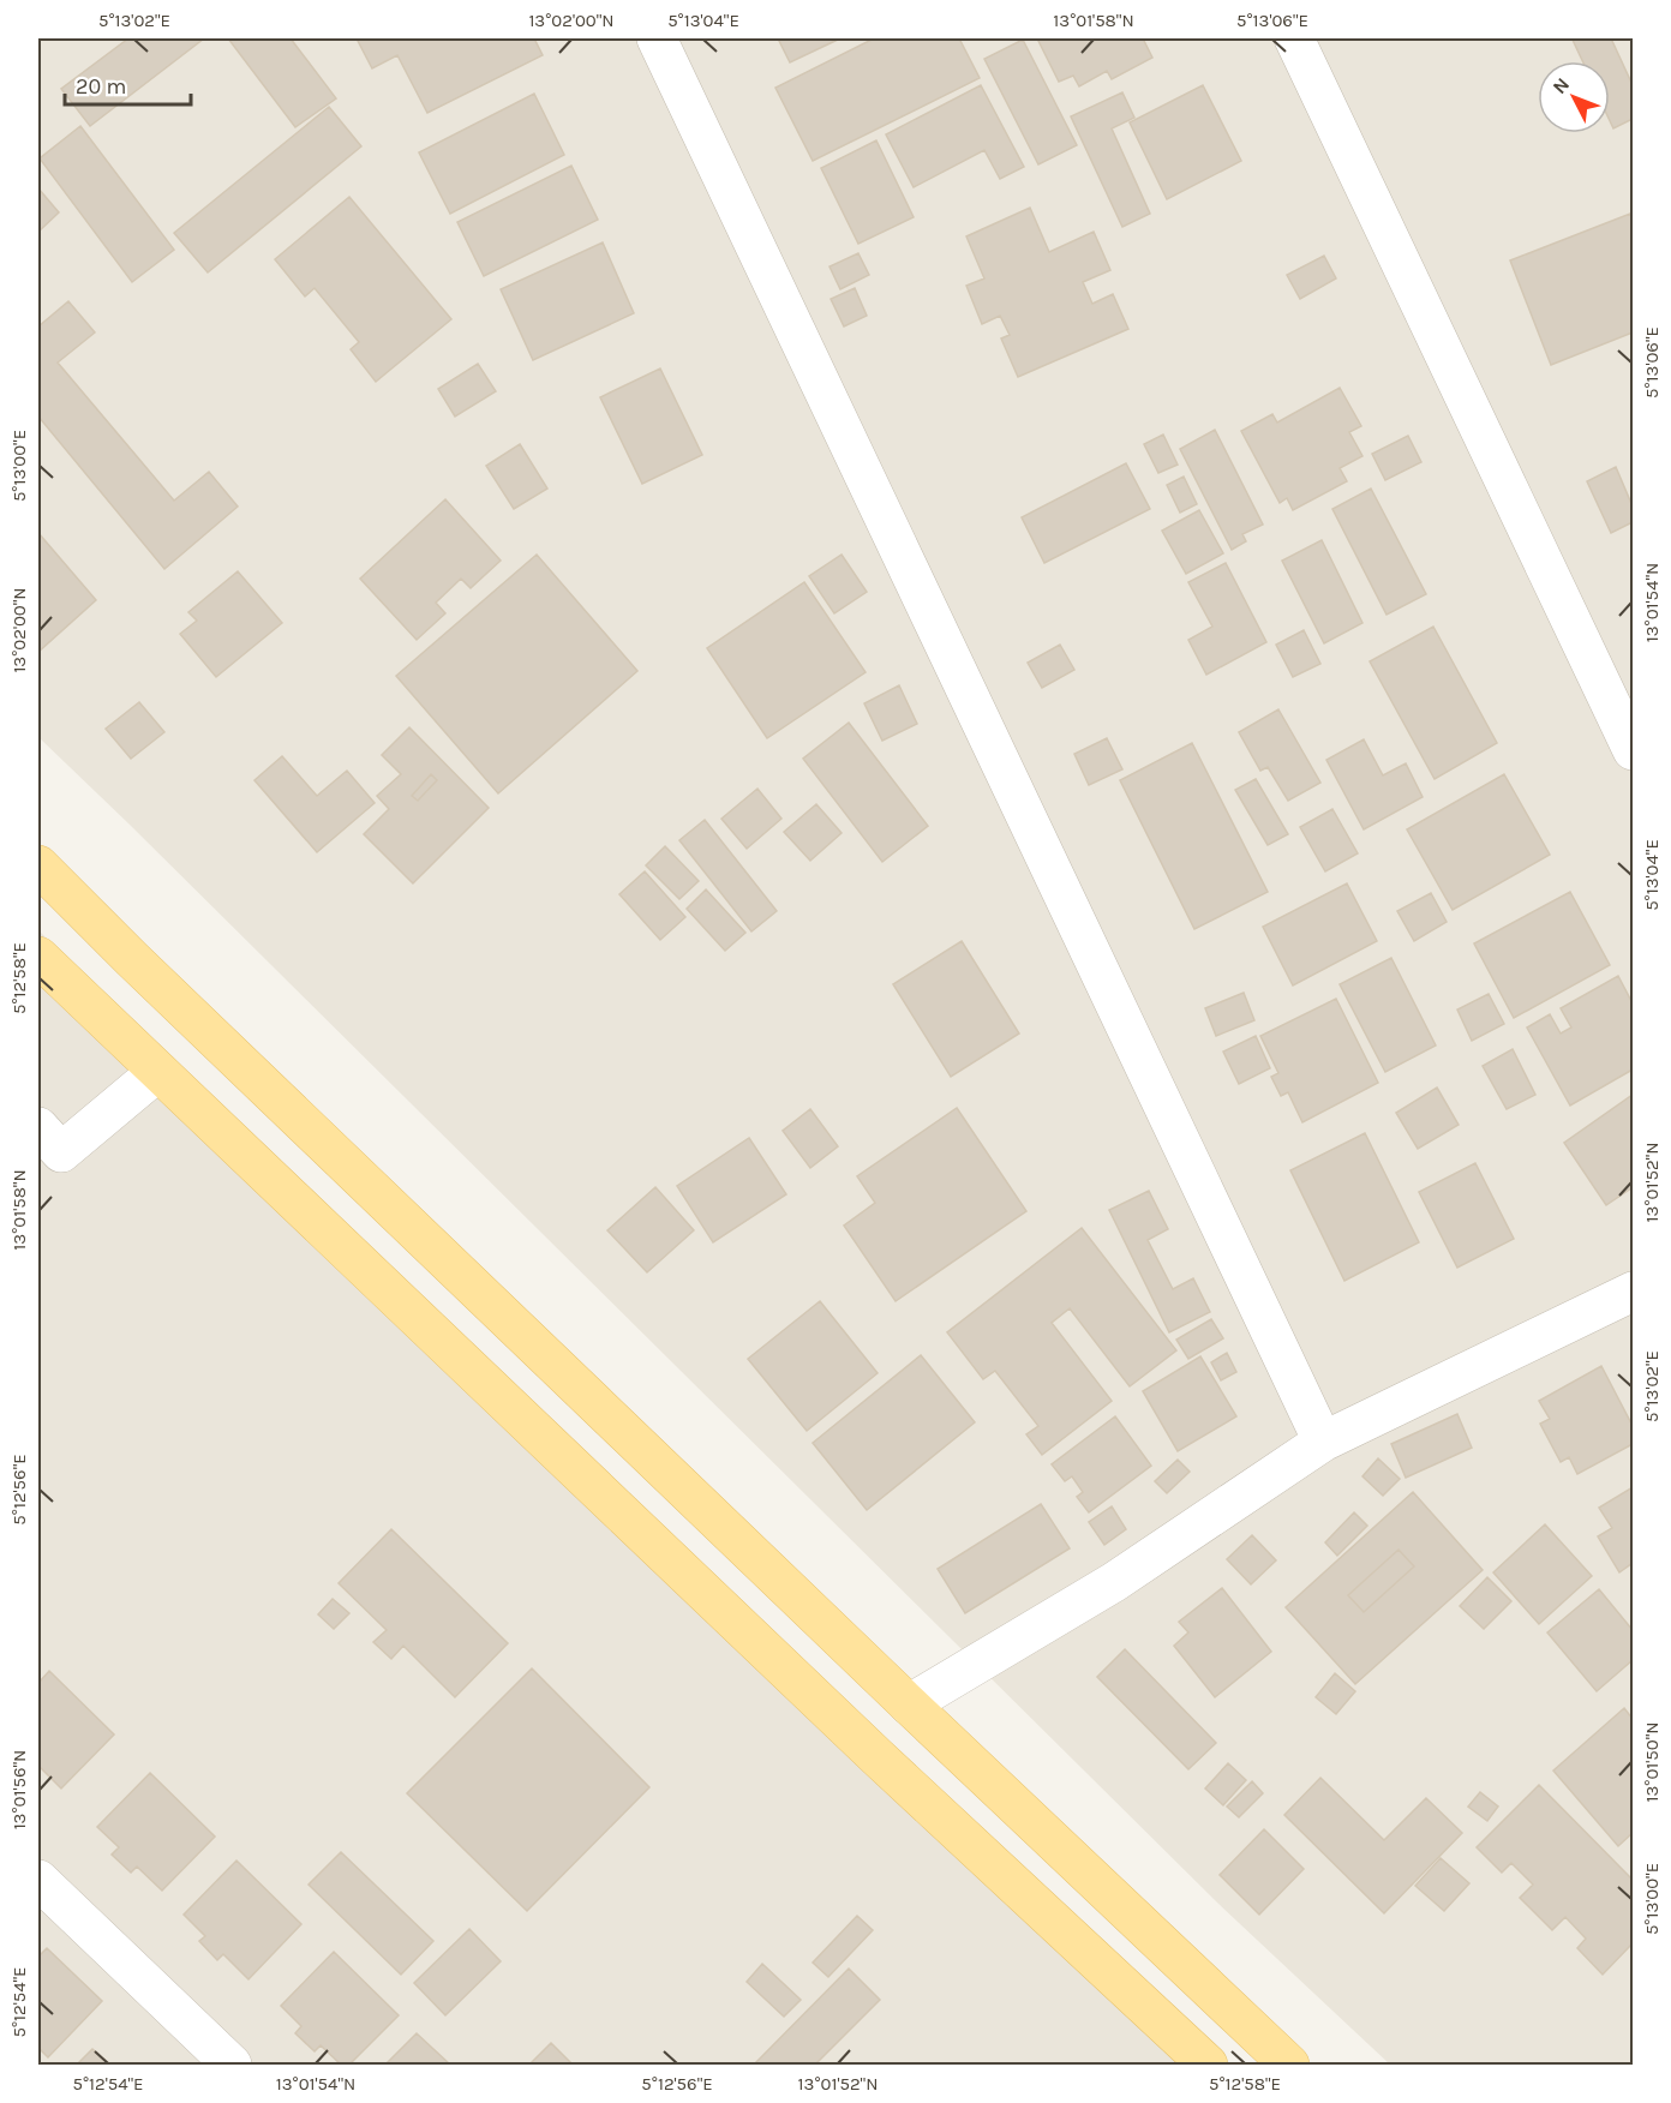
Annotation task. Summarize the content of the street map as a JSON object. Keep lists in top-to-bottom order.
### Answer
{
  "scale_bar": "20 m",
  "north": "top left",
  "coordinates": [
    "5°13'02\"E",
    "13°02'00\"N",
    "5°13'04\"E",
    "13°01'58\"N",
    "5°13'06\"E",
    "5°13'00\"E",
    "13°01'54\"N",
    "5°12'58\"E",
    "13°01'52\"N",
    "5°12'56\"E",
    "13°01'50\"N",
    "13°01'56\"N",
    "5°12'54\"E"
  ]
}
